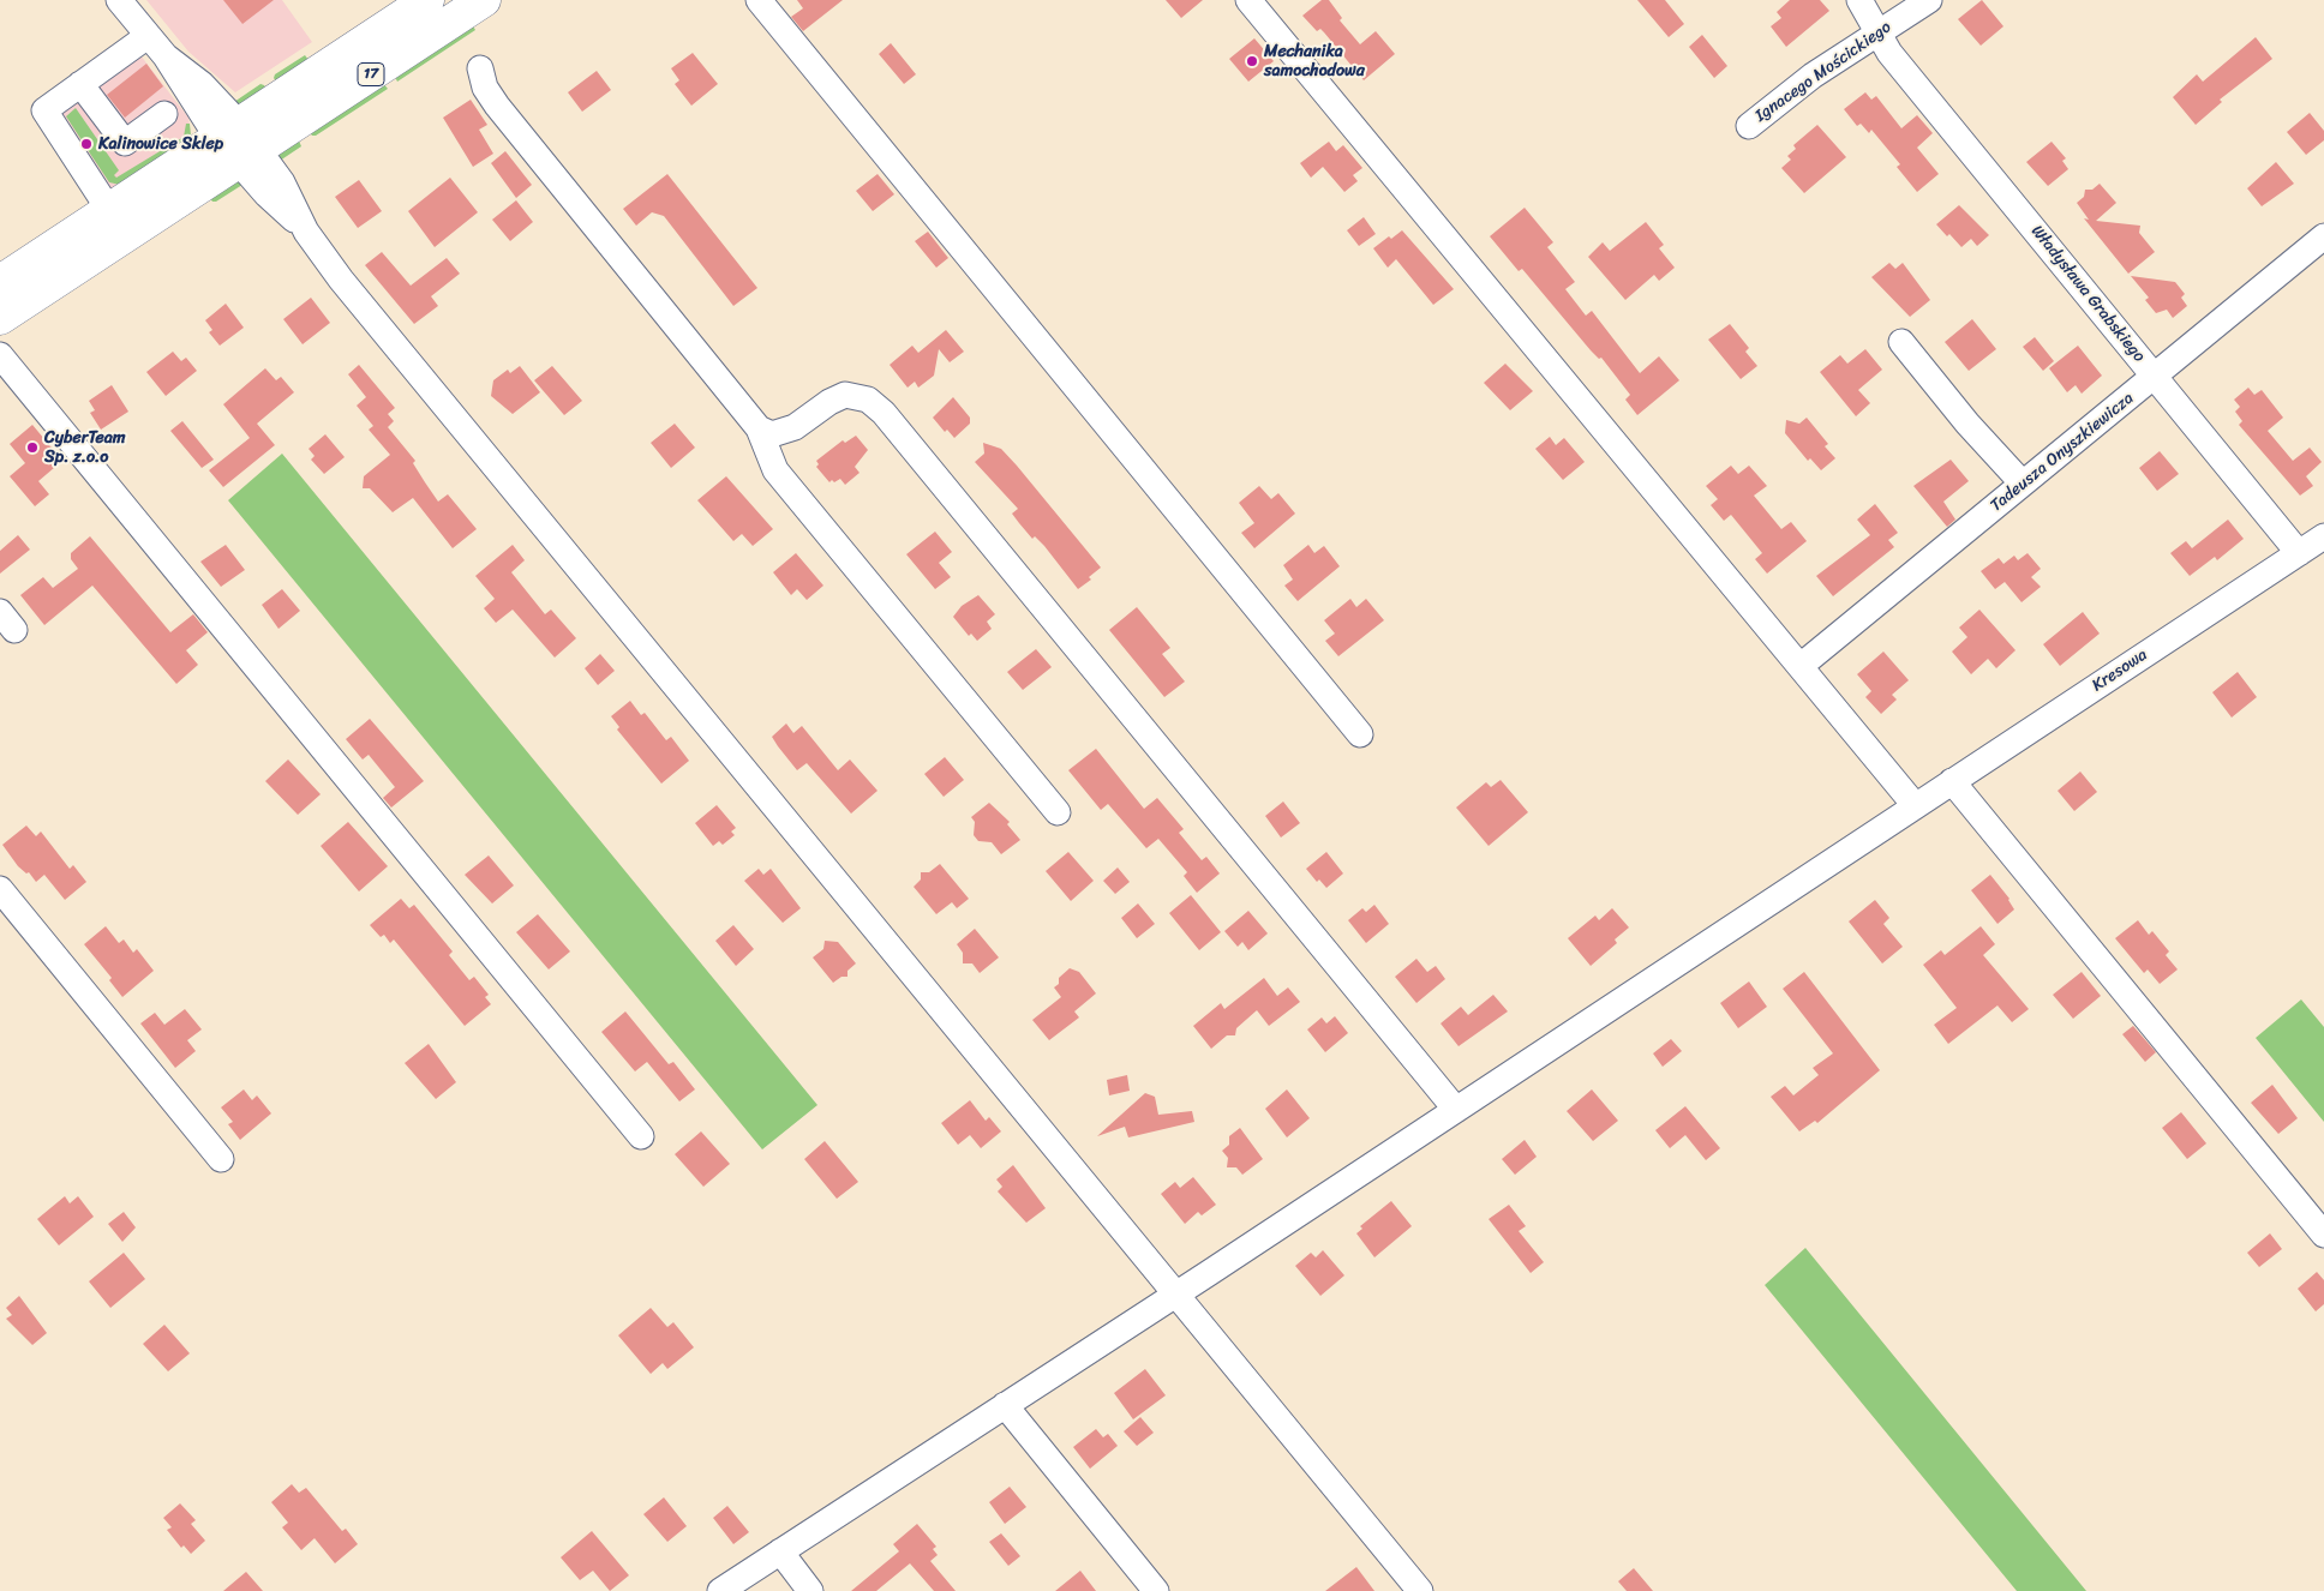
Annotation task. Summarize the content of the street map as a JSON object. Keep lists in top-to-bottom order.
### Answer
{
  "streets": {
    "highway": ["17"],
    "street": [
      "Ignacego Mościckiego",
      "Władysława Grabskiego",
      "Tadeusza Onyszkiewicza",
      "Kresowa"
    ]
  },
  "crossings": [
    ["Ignacego Mościckiego", "Władysława Grabskiego"],
    ["Władysława Grabskiego", "Tadeusza Onyszkiewicza"],
    ["Władysława Grabskiego", "Kresowa"]
  ],
  "places": ["Mechanika samochodowa", "Kalinowice Sklep", "CyberTeam Sp. z.o.o"]
}
